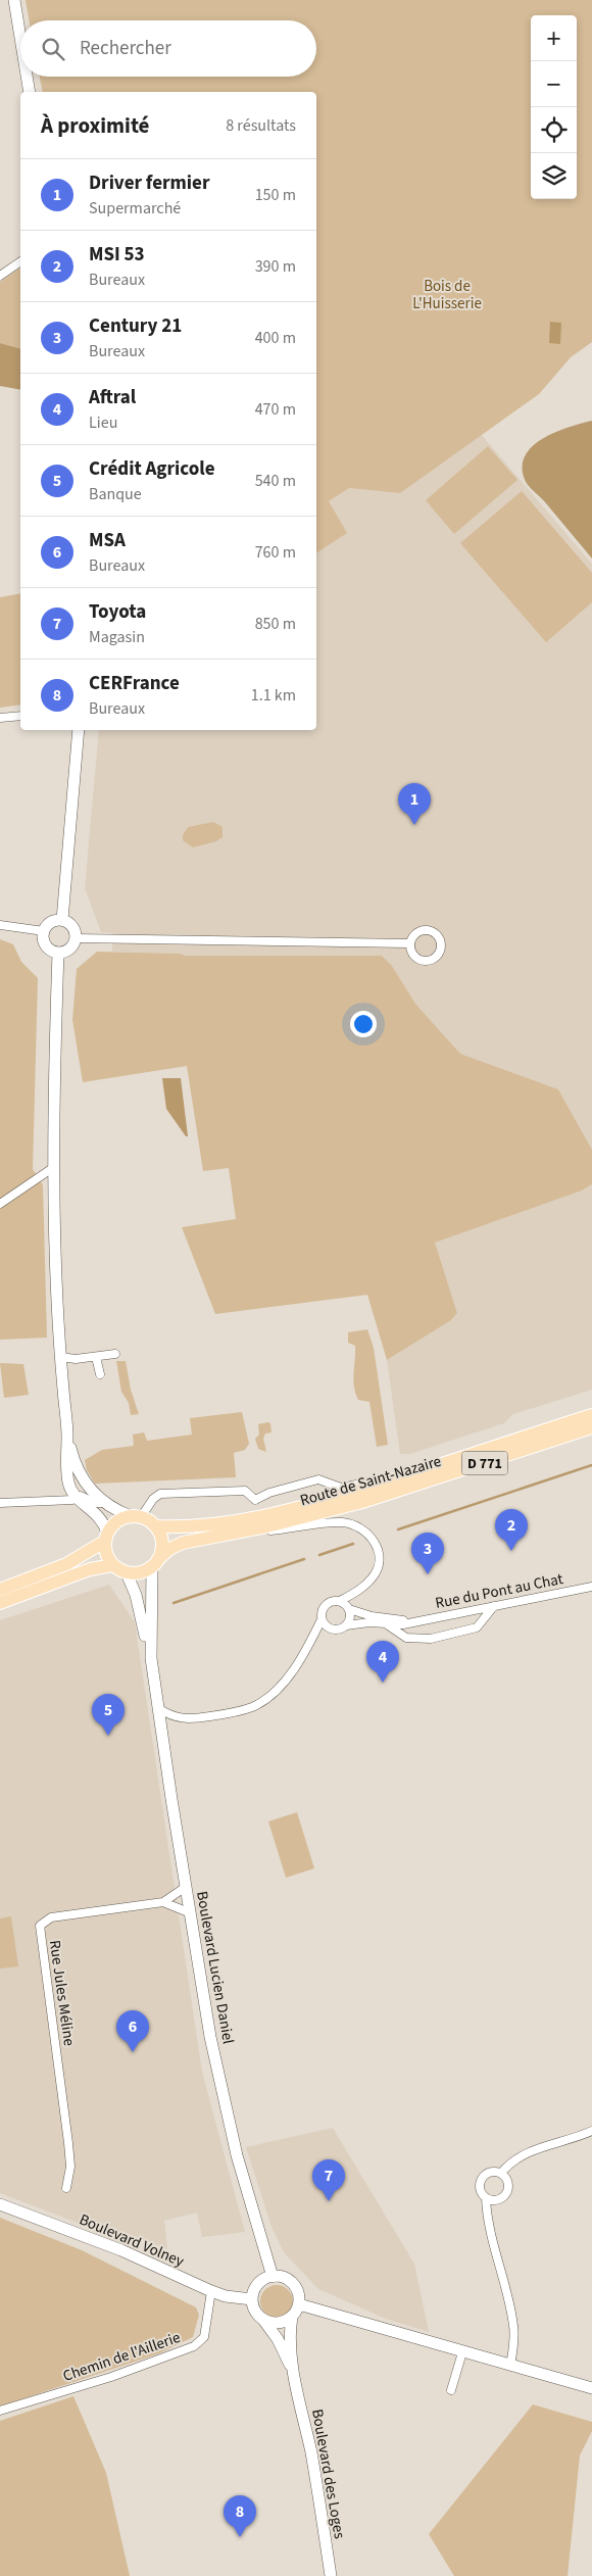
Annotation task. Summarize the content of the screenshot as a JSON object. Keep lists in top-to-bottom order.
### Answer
{
  "streets": {
    "main road": [
      "D 771",
      "Route de Saint-Nazaire",
      "Boulevard Lucien Daniel",
      "Boulevard Volney",
      "Boulevard des Loges"
    ],
    "street": ["Rue du Pont au Chat", "Rue Jules Méline", "Chemin de l'Aillerie"]
  },
  "crossings": [
    ["Route de Saint-Nazaire", "Boulevard Lucien Daniel"],
    ["Boulevard Lucien Daniel", "Rue Jules Méline"],
    ["Boulevard Lucien Daniel", "Boulevard Volney"],
    ["Boulevard Lucien Daniel", "Boulevard des Loges"],
    ["Boulevard Volney", "Chemin de l'Aillerie"],
    ["Boulevard Volney", "Boulevard des Loges"]
  ],
  "parks": ["Bois de L'Huisserie"],
  "page": {
    "map_buttons": ["+", "−"],
    "search": "Rechercher",
    "heading": ["À proximité", "8 résultats"],
    "list": [
      {
        "mark": "1",
        "name": "Driver fermier",
        "note": "Supermarché",
        "value": "150 m"
      },
      {
        "mark": "2",
        "name": "MSI 53",
        "note": "Bureaux",
        "value": "390 m"
      },
      {
        "mark": "3",
        "name": "Century 21",
        "note": "Bureaux",
        "value": "400 m"
      },
      {
        "mark": "4",
        "name": "Aftral",
        "note": "Lieu",
        "value": "470 m"
      },
      {
        "mark": "5",
        "name": "Crédit Agricole",
        "note": "Banque",
        "value": "540 m"
      },
      {
        "mark": "6",
        "name": "MSA",
        "note": "Bureaux",
        "value": "760 m"
      },
      {
        "mark": "7",
        "name": "Toyota",
        "note": "Magasin",
        "value": "850 m"
      },
      {
        "mark": "8",
        "name": "CERFrance",
        "note": "Bureaux",
        "value": "1.1 km"
      }
    ],
    "pins": [
      "1",
      "2",
      "3",
      "4",
      "5",
      "6",
      "7",
      "8"
    ]
  }
}
